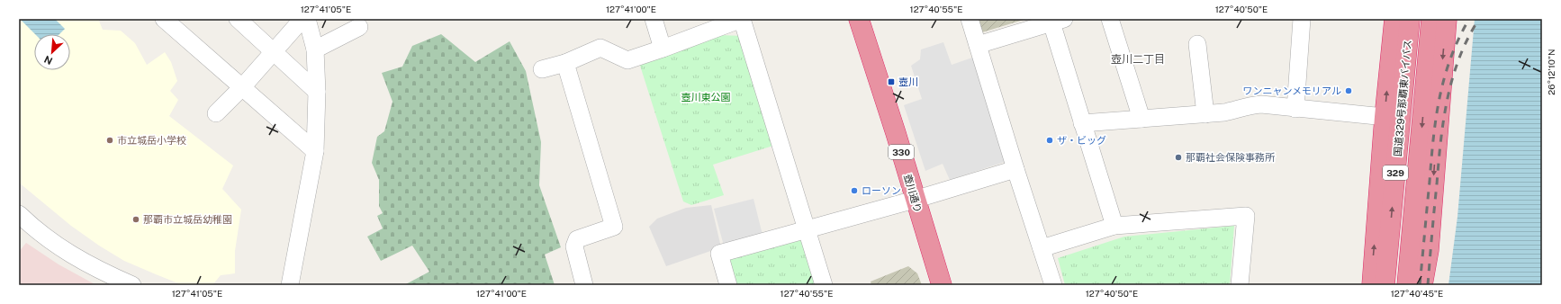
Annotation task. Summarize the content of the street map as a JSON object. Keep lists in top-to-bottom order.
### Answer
{
  "streets": {
    "highway": [
      "国道329号那覇東バイパス",
      "330",
      "329",
      "壺川通り"
    ]
  },
  "districts": ["壺川二丁目"],
  "parks": ["壺川東公園"],
  "places": {
    "transit": ["壺川"],
    "other": [
      "ワンニャンメモリアル",
      "市立城岳小学校",
      "ザ・ビッグ",
      "那覇社会保険事務所",
      "ローソン",
      "那覇市立城岳幼稚園"
    ]
  },
  "north": "bottom left",
  "coordinates": [
    "127°41'05\"E",
    "127°41'00\"E",
    "127°40'55\"E",
    "127°40'50\"E",
    "26°12'10\"N",
    "127°40'45\"E"
  ]
}
